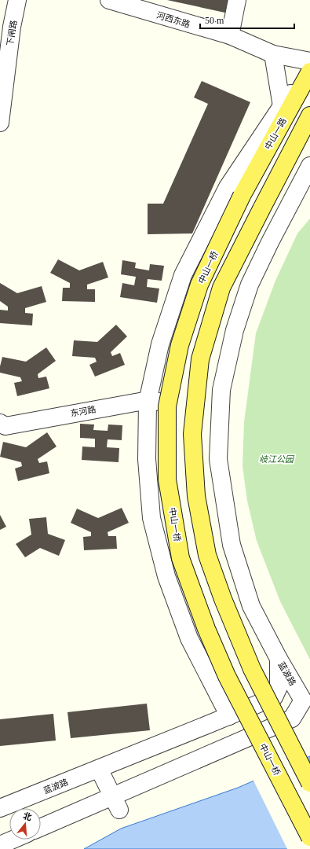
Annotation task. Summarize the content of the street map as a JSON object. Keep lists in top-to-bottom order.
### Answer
{
  "streets": {
    "main road": ["中山一路", "中山一桥"],
    "street": [
      "河西东路",
      "下闸路",
      "东河路",
      "蓝波路"
    ]
  },
  "crossings": [
    ["中山一路", "中山一桥"],
    ["中山一桥", "东河路"]
  ],
  "parks": ["岐江公园"],
  "scale_bar": "50 m",
  "north": "top"
}
